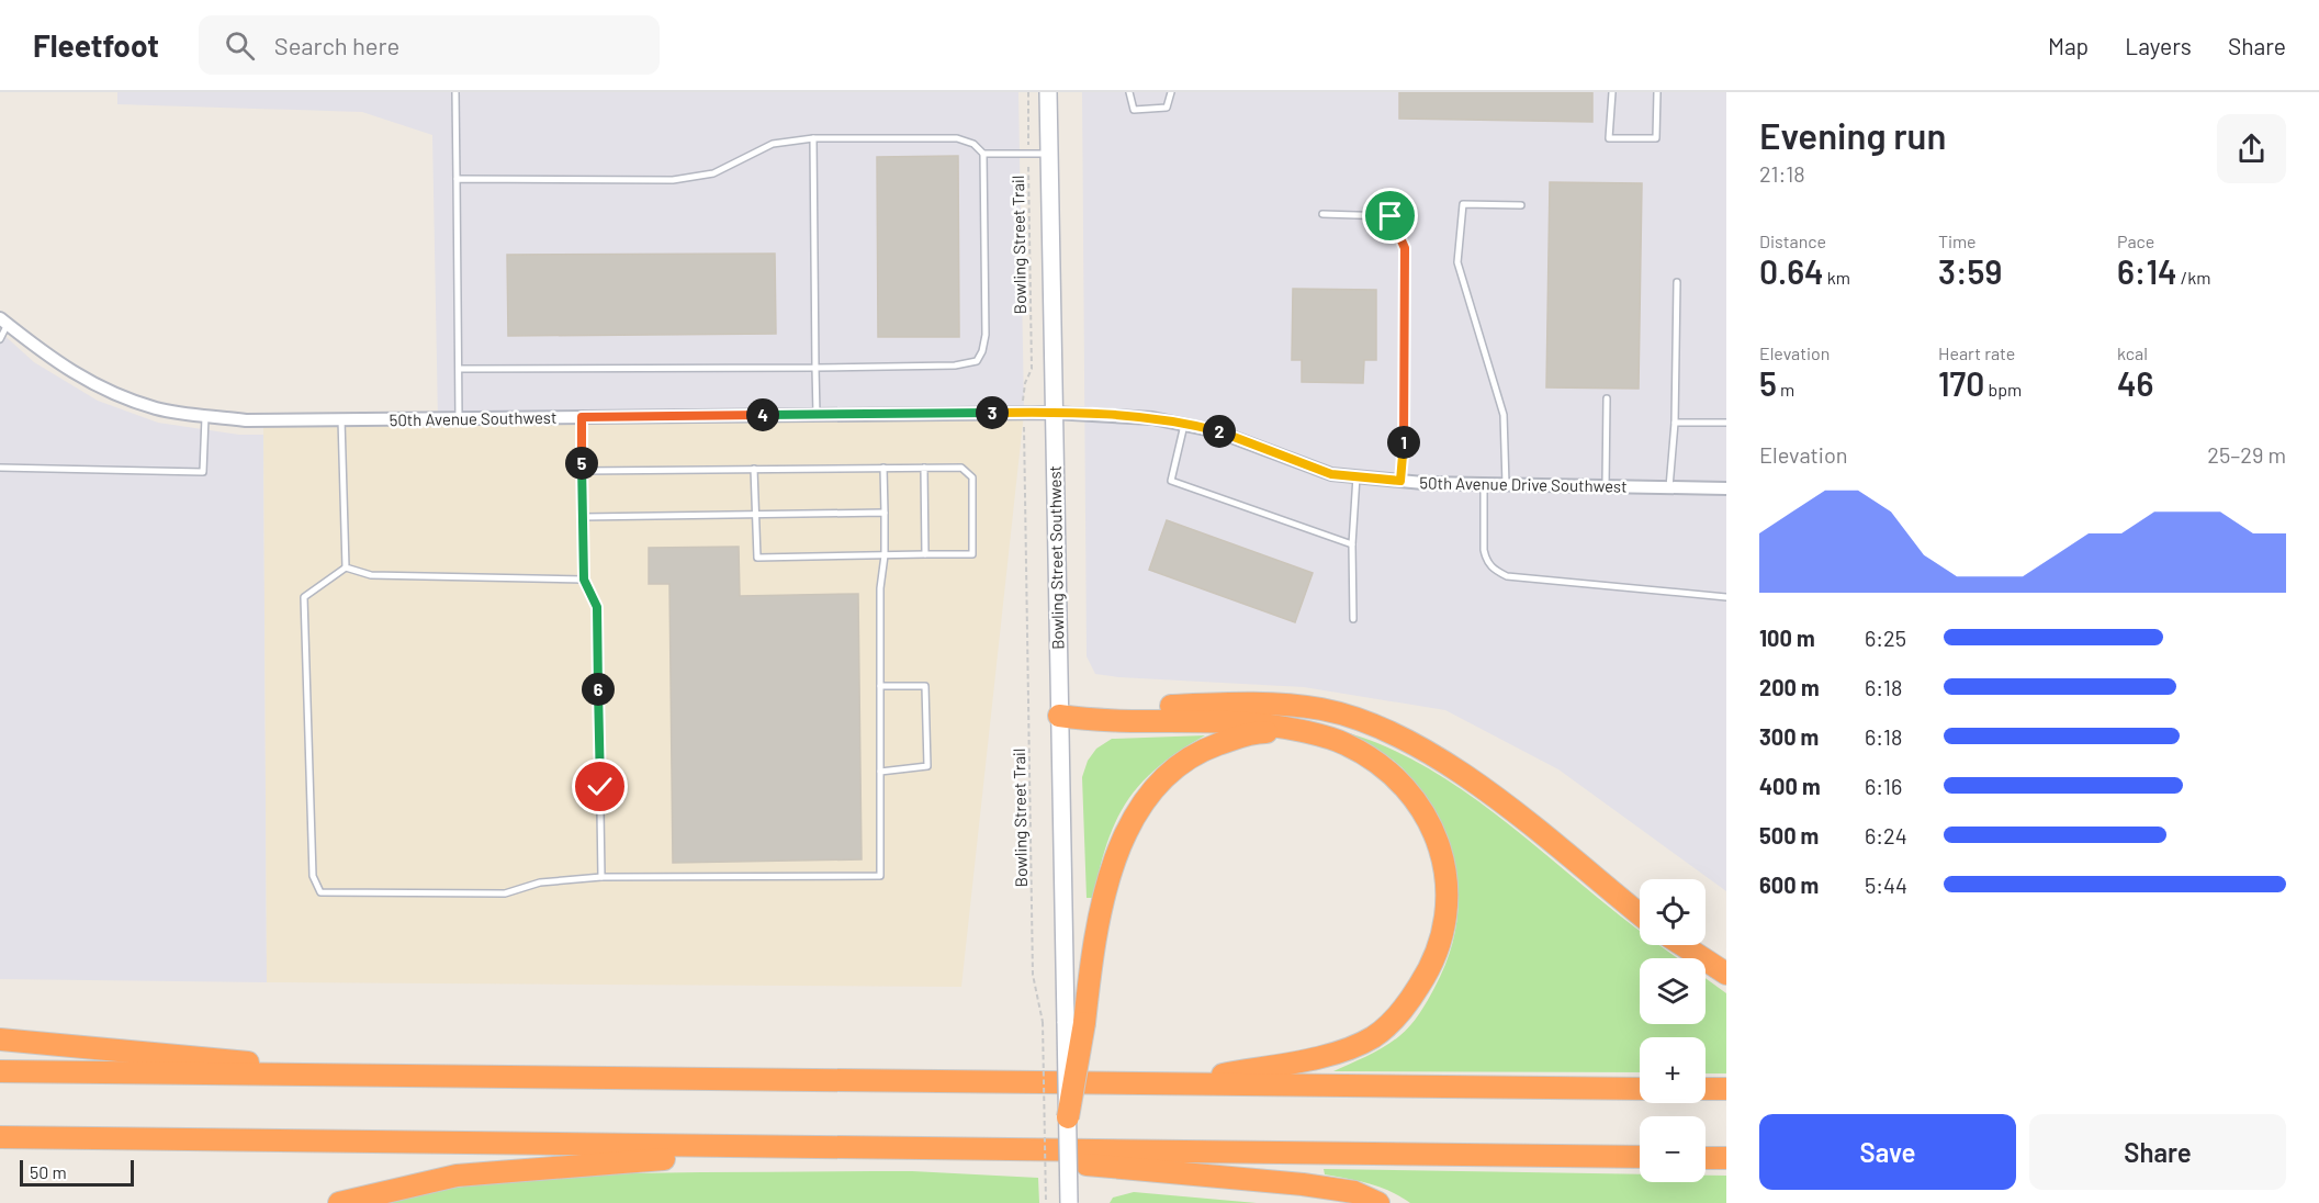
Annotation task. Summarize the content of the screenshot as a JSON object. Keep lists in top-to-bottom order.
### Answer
{
  "streets": {
    "main road": ["Bowling Street Southwest"],
    "street": ["50th Avenue Southwest", "50th Avenue Drive Southwest"],
    "path": ["Bowling Street Trail"]
  },
  "crossings": [
    ["50th Avenue Southwest", "50th Avenue Drive Southwest"],
    ["50th Avenue Southwest", "Bowling Street Southwest"],
    ["50th Avenue Drive Southwest", "Bowling Street Southwest"]
  ],
  "scale_bar": "50 m",
  "page": {
    "header": "Fleetfoot",
    "search": "Search here",
    "nav": ["Map", "Layers", "Share"],
    "heading": ["Evening run", "21:18"],
    "stats": [
      ["Distance", "0.64 km"],
      ["Time", "3:59"],
      ["Pace", "6:14 /km"],
      ["Elevation", "5 m"],
      ["Heart rate", "170 bpm"],
      ["kcal", "46"]
    ],
    "pins": [
      "3",
      "4",
      "2",
      "1",
      "5",
      "6"
    ],
    "chart": ["Elevation", "25–29 m"],
    "list": [
      {
        "name": "100 m",
        "note": "6:25"
      },
      {
        "name": "200 m",
        "note": "6:18"
      },
      {
        "name": "300 m",
        "note": "6:18"
      },
      {
        "name": "400 m",
        "note": "6:16"
      },
      {
        "name": "500 m",
        "note": "6:24"
      },
      {
        "name": "600 m",
        "note": "5:44"
      }
    ],
    "map_buttons": ["+", "−"],
    "buttons": ["Save", "Share"],
    "scale": "50 m"
  }
}
